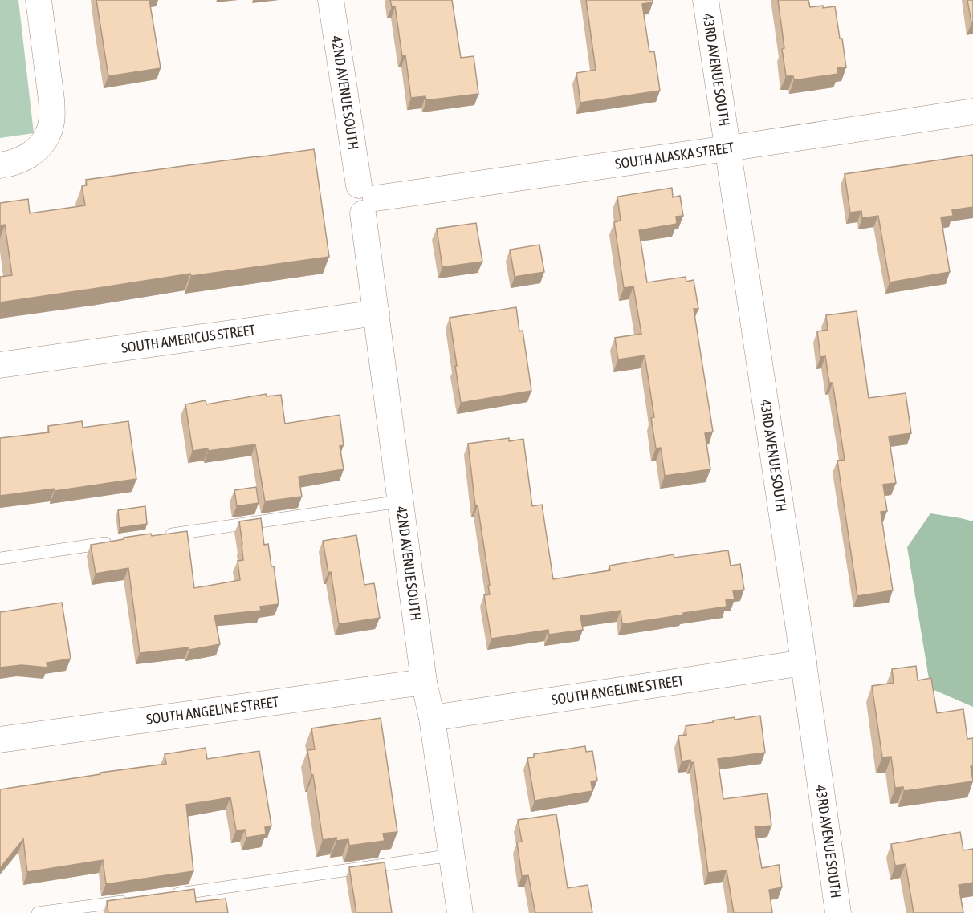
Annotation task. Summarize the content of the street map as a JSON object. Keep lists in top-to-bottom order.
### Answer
{
  "streets": {
    "street": [
      "43RD AVENUE SOUTH",
      "42ND AVENUE SOUTH",
      "SOUTH ALASKA STREET",
      "SOUTH AMERICUS STREET",
      "SOUTH ANGELINE STREET"
    ]
  },
  "crossings": [
    ["43RD AVENUE SOUTH", "SOUTH ALASKA STREET"],
    ["43RD AVENUE SOUTH", "SOUTH ANGELINE STREET"],
    ["42ND AVENUE SOUTH", "SOUTH ALASKA STREET"],
    ["42ND AVENUE SOUTH", "SOUTH AMERICUS STREET"],
    ["42ND AVENUE SOUTH", "SOUTH ANGELINE STREET"]
  ]
}
